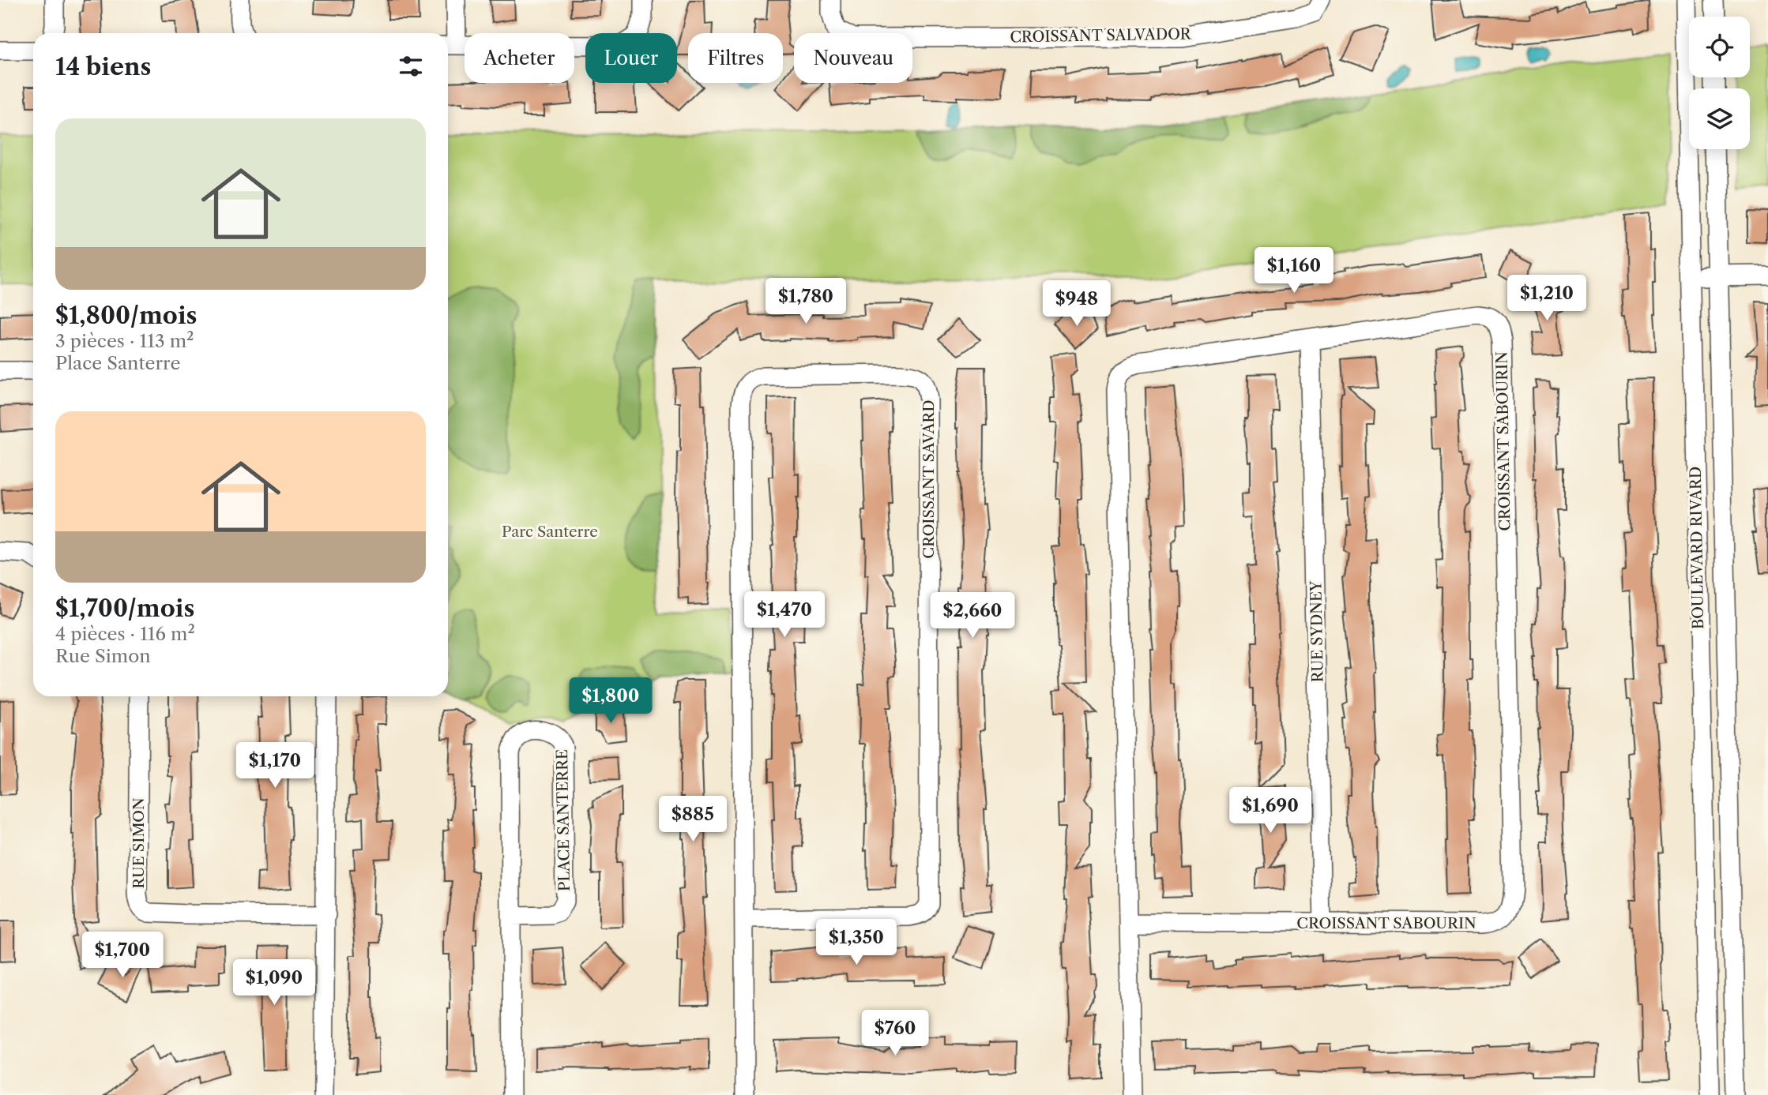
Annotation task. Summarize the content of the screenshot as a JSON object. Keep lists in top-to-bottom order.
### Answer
{
  "streets": {
    "street": [
      "CROISSANT SALVADOR",
      "CROISSANT SABOURIN",
      "CROISSANT SAVARD",
      "BOULEVARD RIVARD",
      "RUE SYDNEY",
      "PLACE SANTERRE",
      "RUE SIMON"
    ]
  },
  "crossings": [
    ["CROISSANT SABOURIN", "RUE SYDNEY"]
  ],
  "parks": ["Parc Santerre"],
  "page": {
    "chip": [
      "Acheter",
      "Louer",
      "Filtres",
      "Nouveau"
    ],
    "heading": "14 biens",
    "list": [
      {
        "name": "$1,800/mois",
        "note": "3 pièces · 113 m² · Place Santerre"
      },
      {
        "name": "$1,700/mois",
        "note": "4 pièces · 116 m² · Rue Simon"
      }
    ],
    "price": [
      "$1,160",
      "$1,210",
      "$1,780",
      "$948",
      "$1,470",
      "$2,660",
      "$1,800",
      "$1,170",
      "$1,690",
      "$885",
      "$1,350",
      "$1,700",
      "$1,090",
      "$760"
    ]
  }
}
